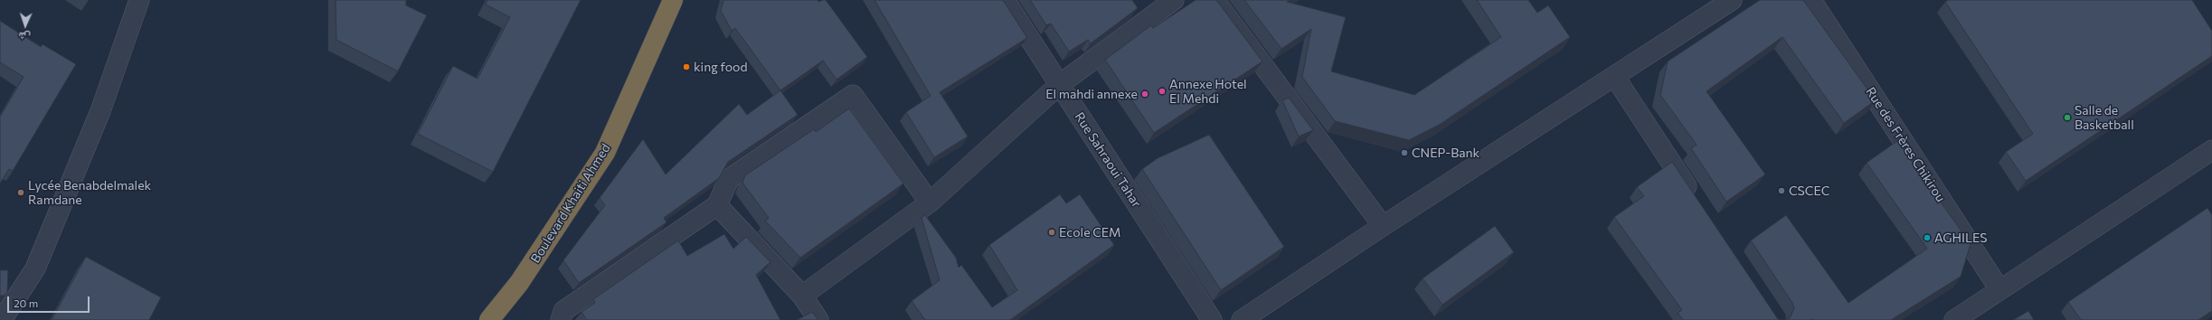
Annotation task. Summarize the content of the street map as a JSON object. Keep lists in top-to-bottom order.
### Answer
{
  "streets": {
    "highway": ["Boulevard Khaiti Ahmed"],
    "street": ["Rue des Frères Chikirou", "Rue Sahraoui Tahar"]
  },
  "places": [
    "king food",
    "Annexe Hotel El Mehdi",
    "El mahdi annexe",
    "Salle de Basketball",
    "CNEP-Bank",
    "CSCEC",
    "Lycée Benabdelmalek Ramdane",
    "Ecole CEM",
    "AGHILES"
  ],
  "scale_bar": "20 m",
  "north": "bottom"
}
